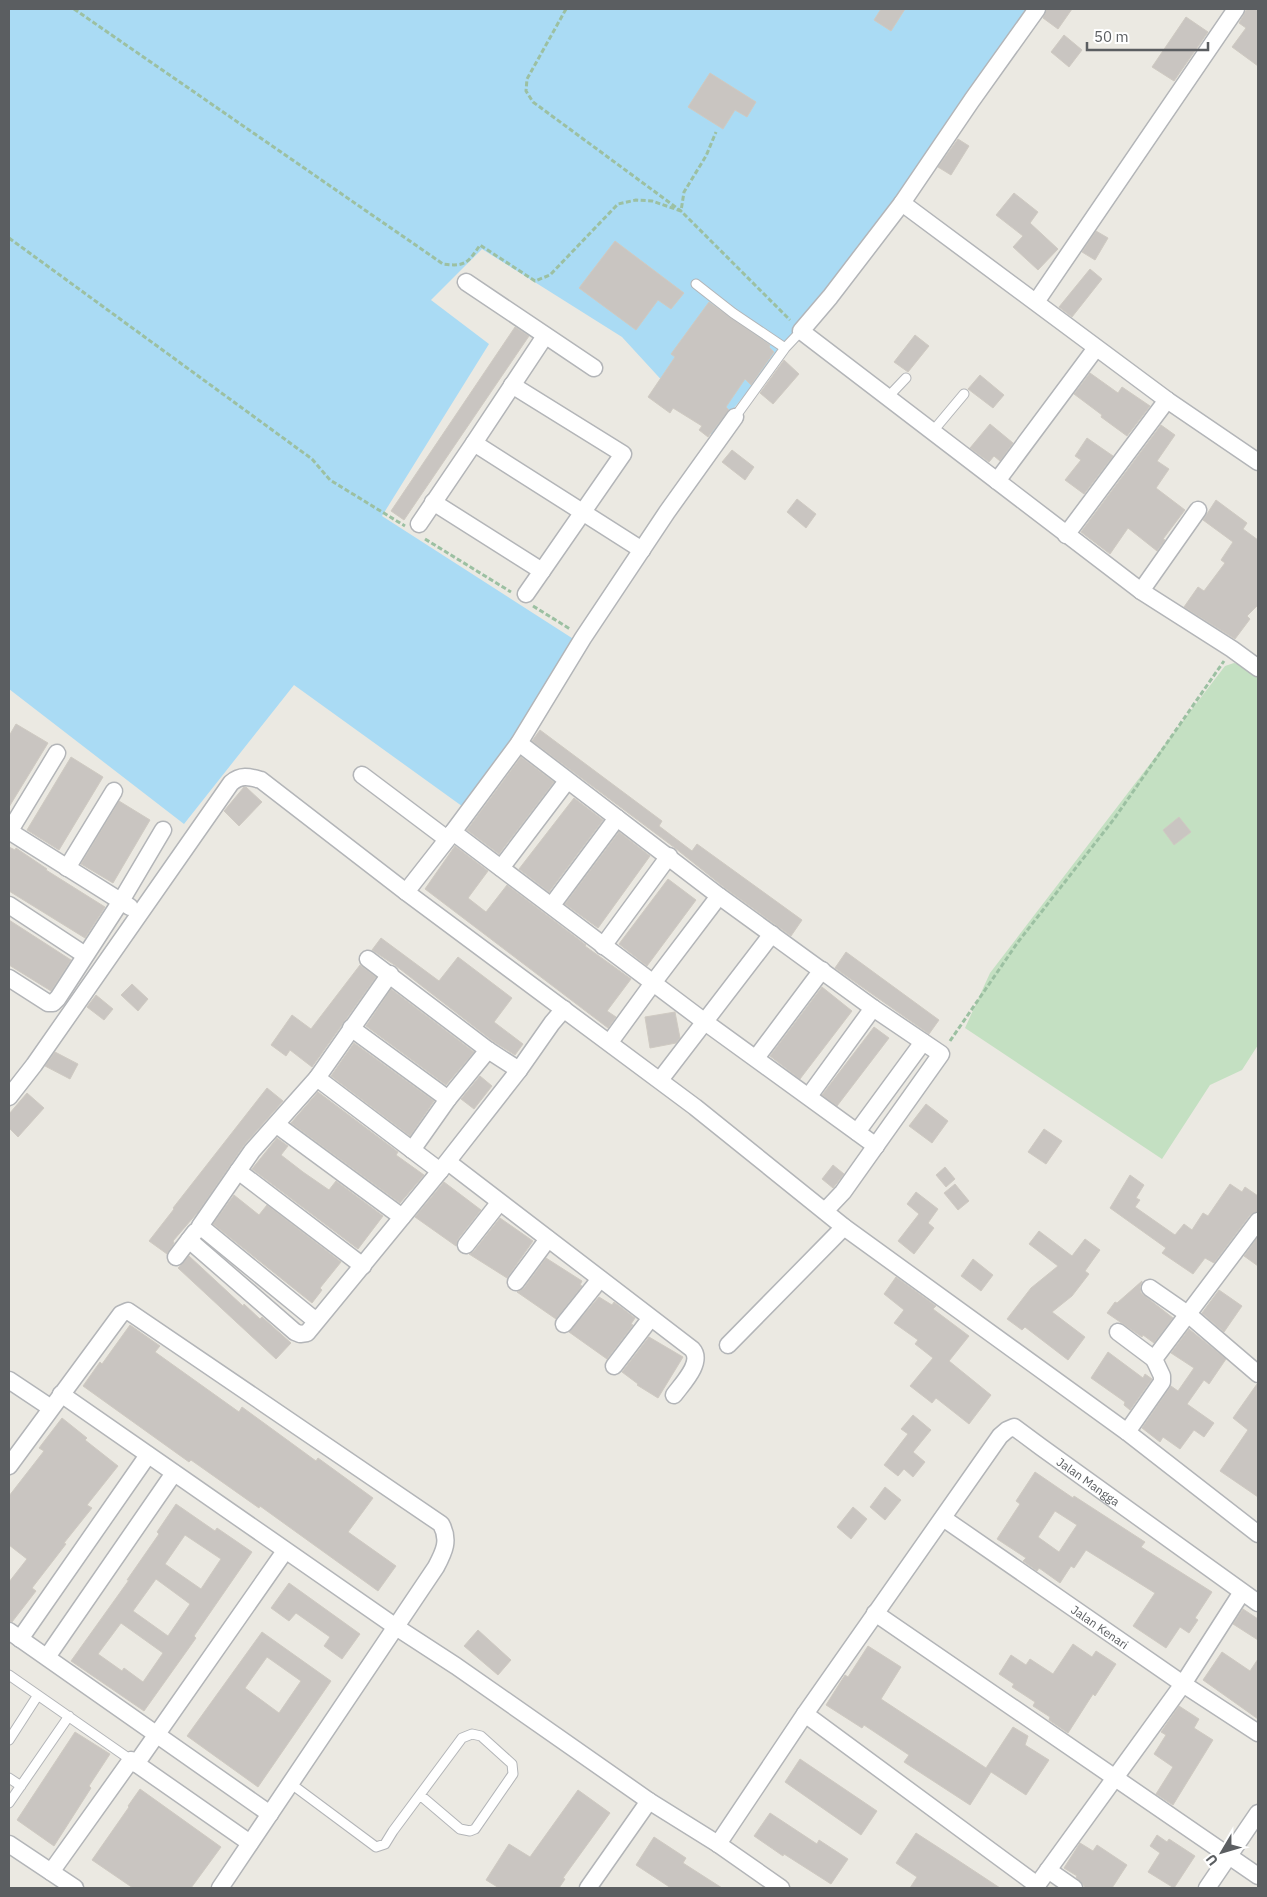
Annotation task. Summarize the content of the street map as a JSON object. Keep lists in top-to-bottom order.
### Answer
{
  "streets": {
    "street": ["Jalan Mangga", "Jalan Kenari"]
  },
  "crossings": [
    ["Jalan Mangga", "Jalan Kenari"]
  ],
  "scale_bar": "50 m",
  "north": "bottom left"
}
